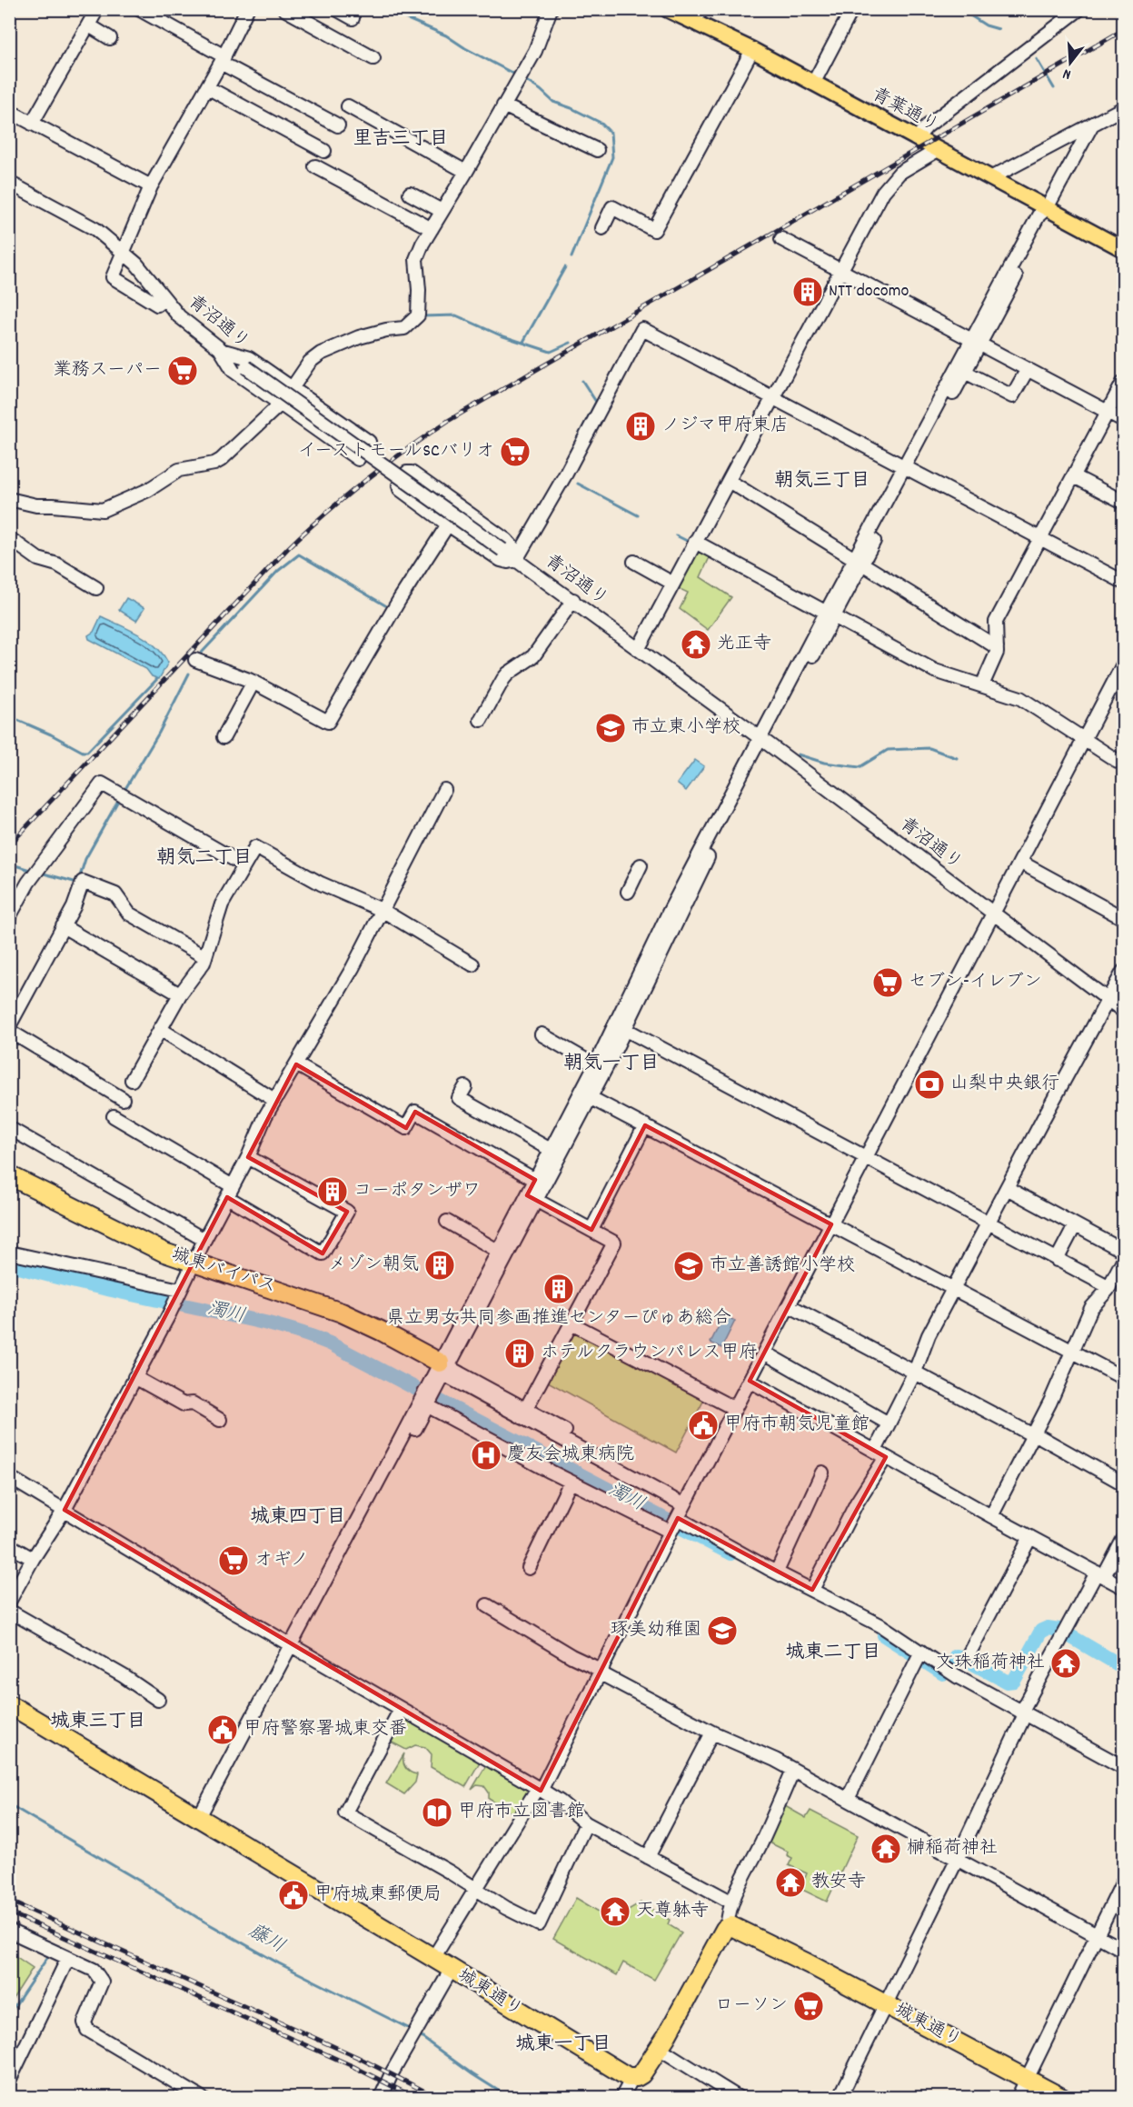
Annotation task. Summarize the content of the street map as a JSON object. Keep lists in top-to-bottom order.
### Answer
{
  "streets": {
    "highway": ["城東バイパス", "城東通り"],
    "main road": ["青葉通り"],
    "street": ["青沼通り"]
  },
  "districts": [
    "里吉三丁目",
    "朝気三丁目",
    "朝気二丁目",
    "朝気一丁目",
    "城東四丁目",
    "城東二丁目",
    "城東三丁目",
    "城東一丁目"
  ],
  "water": ["濁川", "藤川"],
  "places": {
    "building": [
      "NTT docomo",
      "ノジマ甲府東店",
      "コーポタンザワ",
      "メゾン朝気",
      "県立男女共同参画推進センターぴゅあ総合",
      "ホテルクラウンパレス甲府"
    ],
    "supermarket": [
      "業務スーパー",
      "イーストモールSCバリオ",
      "セブン-イレブン",
      "オギノ",
      "ローソン"
    ],
    "temple": [
      "光正寺",
      "文珠稲荷神社",
      "榊稲荷神社",
      "教安寺",
      "天尊躰寺"
    ],
    "school or university": ["市立東小学校", "市立善誘館小学校", "琢美幼稚園"],
    "bank": ["山梨中央銀行"],
    "public building": ["甲府市朝気児童館", "甲府警察署城東交番", "甲府城東郵便局"],
    "hospital": ["慶友会城東病院"],
    "library": ["甲府市立図書館"]
  },
  "north": "bottom"
}
